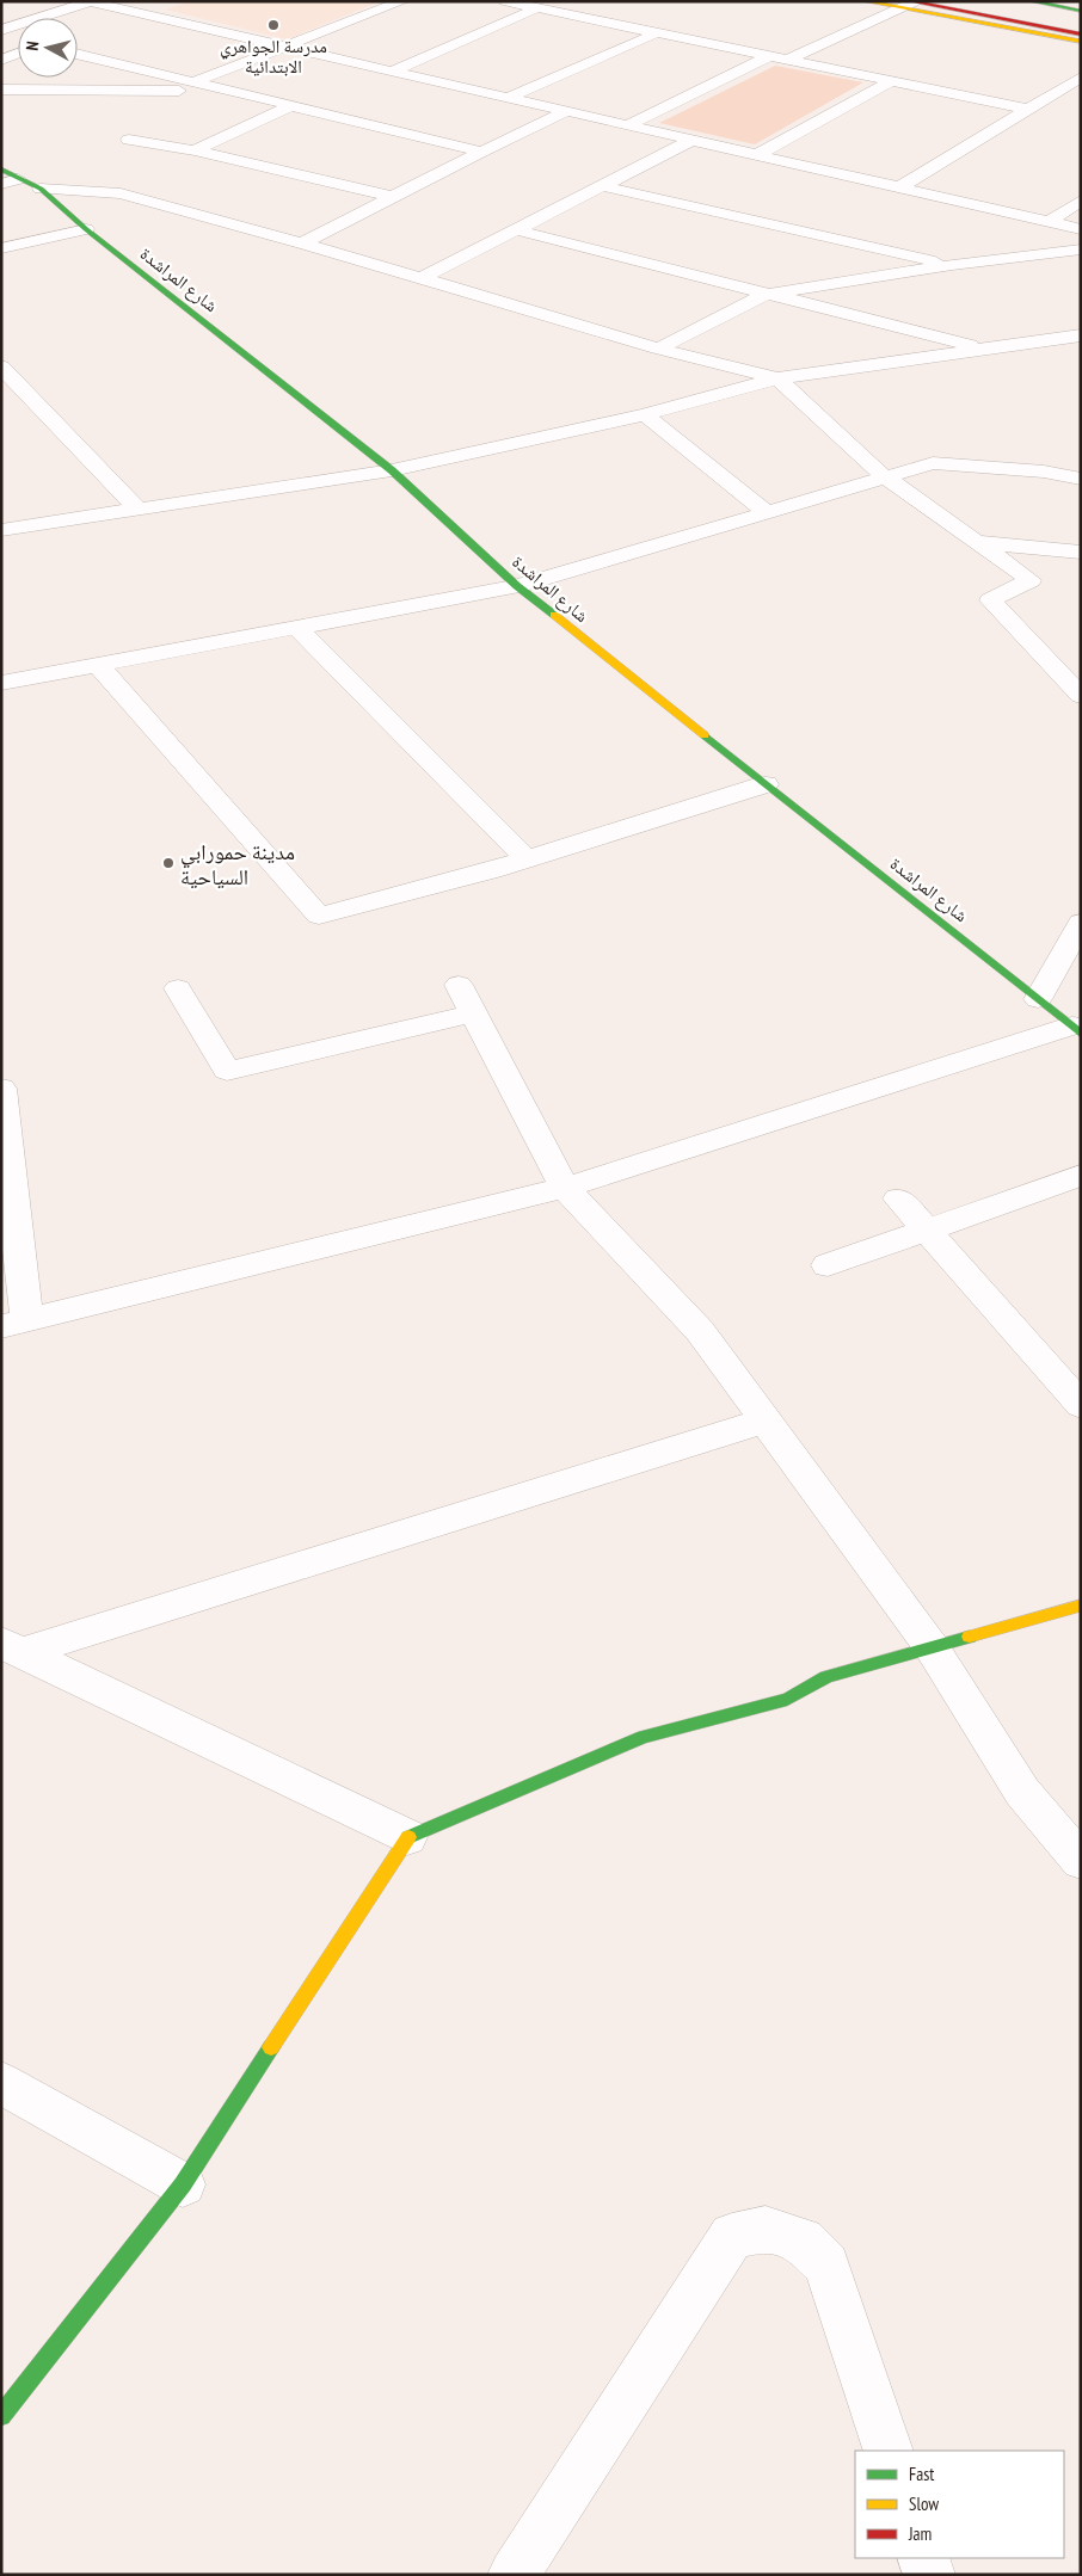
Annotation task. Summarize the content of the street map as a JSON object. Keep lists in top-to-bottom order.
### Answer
{
  "streets": {
    "main road": ["شارع المراشدة"]
  },
  "places": ["مدرسة الجواهري الابتدائية", "مدينة حمورابي السياحية"],
  "legend": ["Fast", "Slow", "Jam"],
  "north": "left"
}
